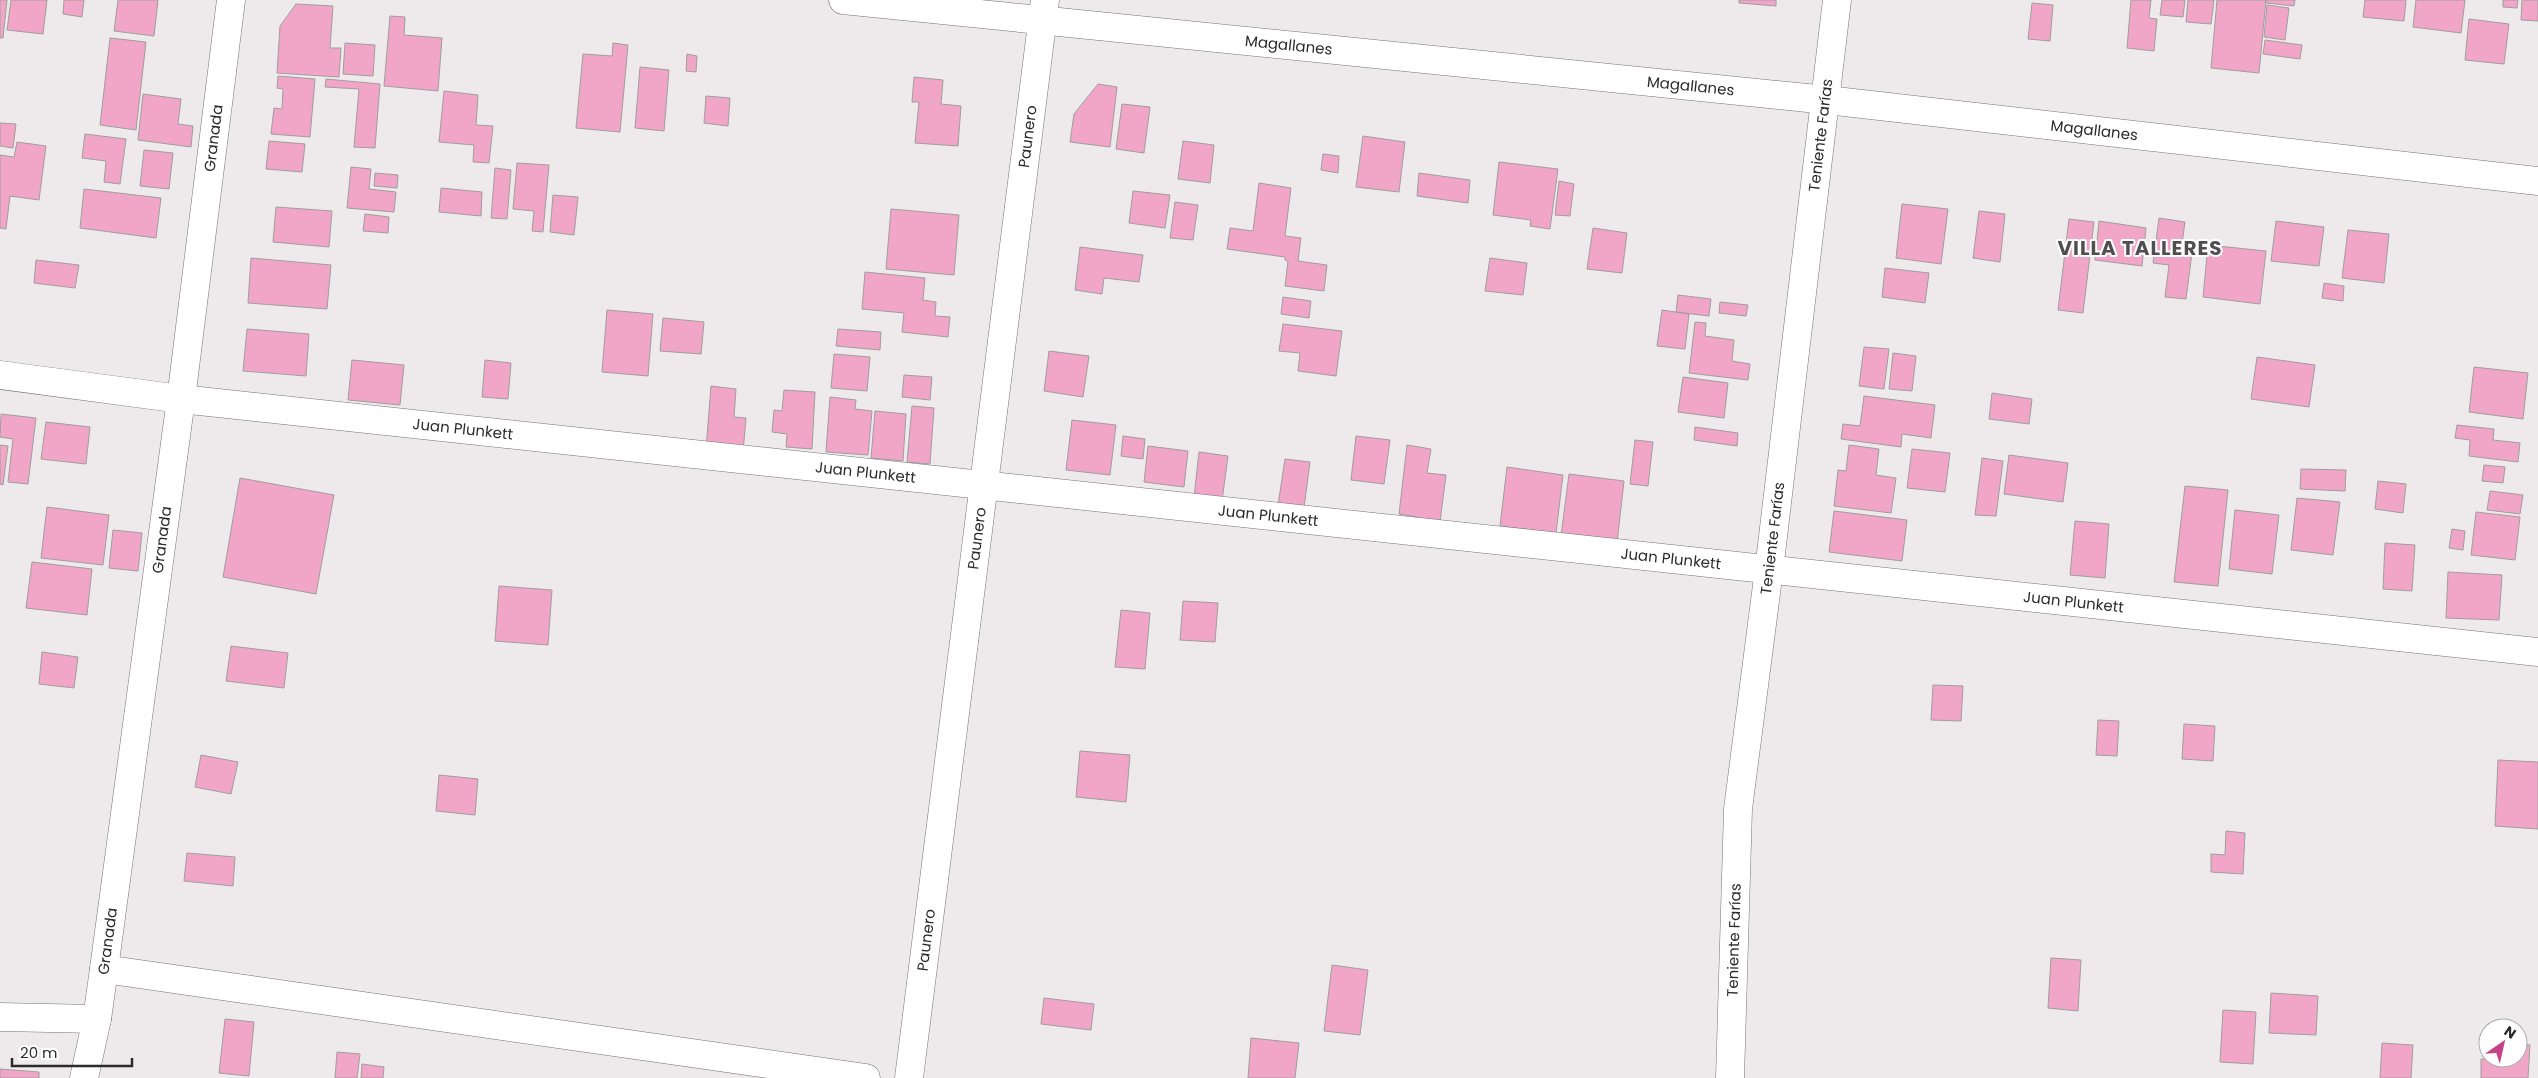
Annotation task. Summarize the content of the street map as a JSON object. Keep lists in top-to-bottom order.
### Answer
{
  "streets": {
    "street": [
      "Magallanes",
      "Teniente Farías",
      "Paunero",
      "Granada",
      "Juan Plunkett"
    ]
  },
  "crossings": [
    ["Magallanes", "Teniente Farías"],
    ["Magallanes", "Paunero"],
    ["Teniente Farías", "Juan Plunkett"],
    ["Paunero", "Juan Plunkett"],
    ["Granada", "Juan Plunkett"]
  ],
  "districts": ["VILLA TALLERES"],
  "scale_bar": "20 m",
  "north": "top right"
}
